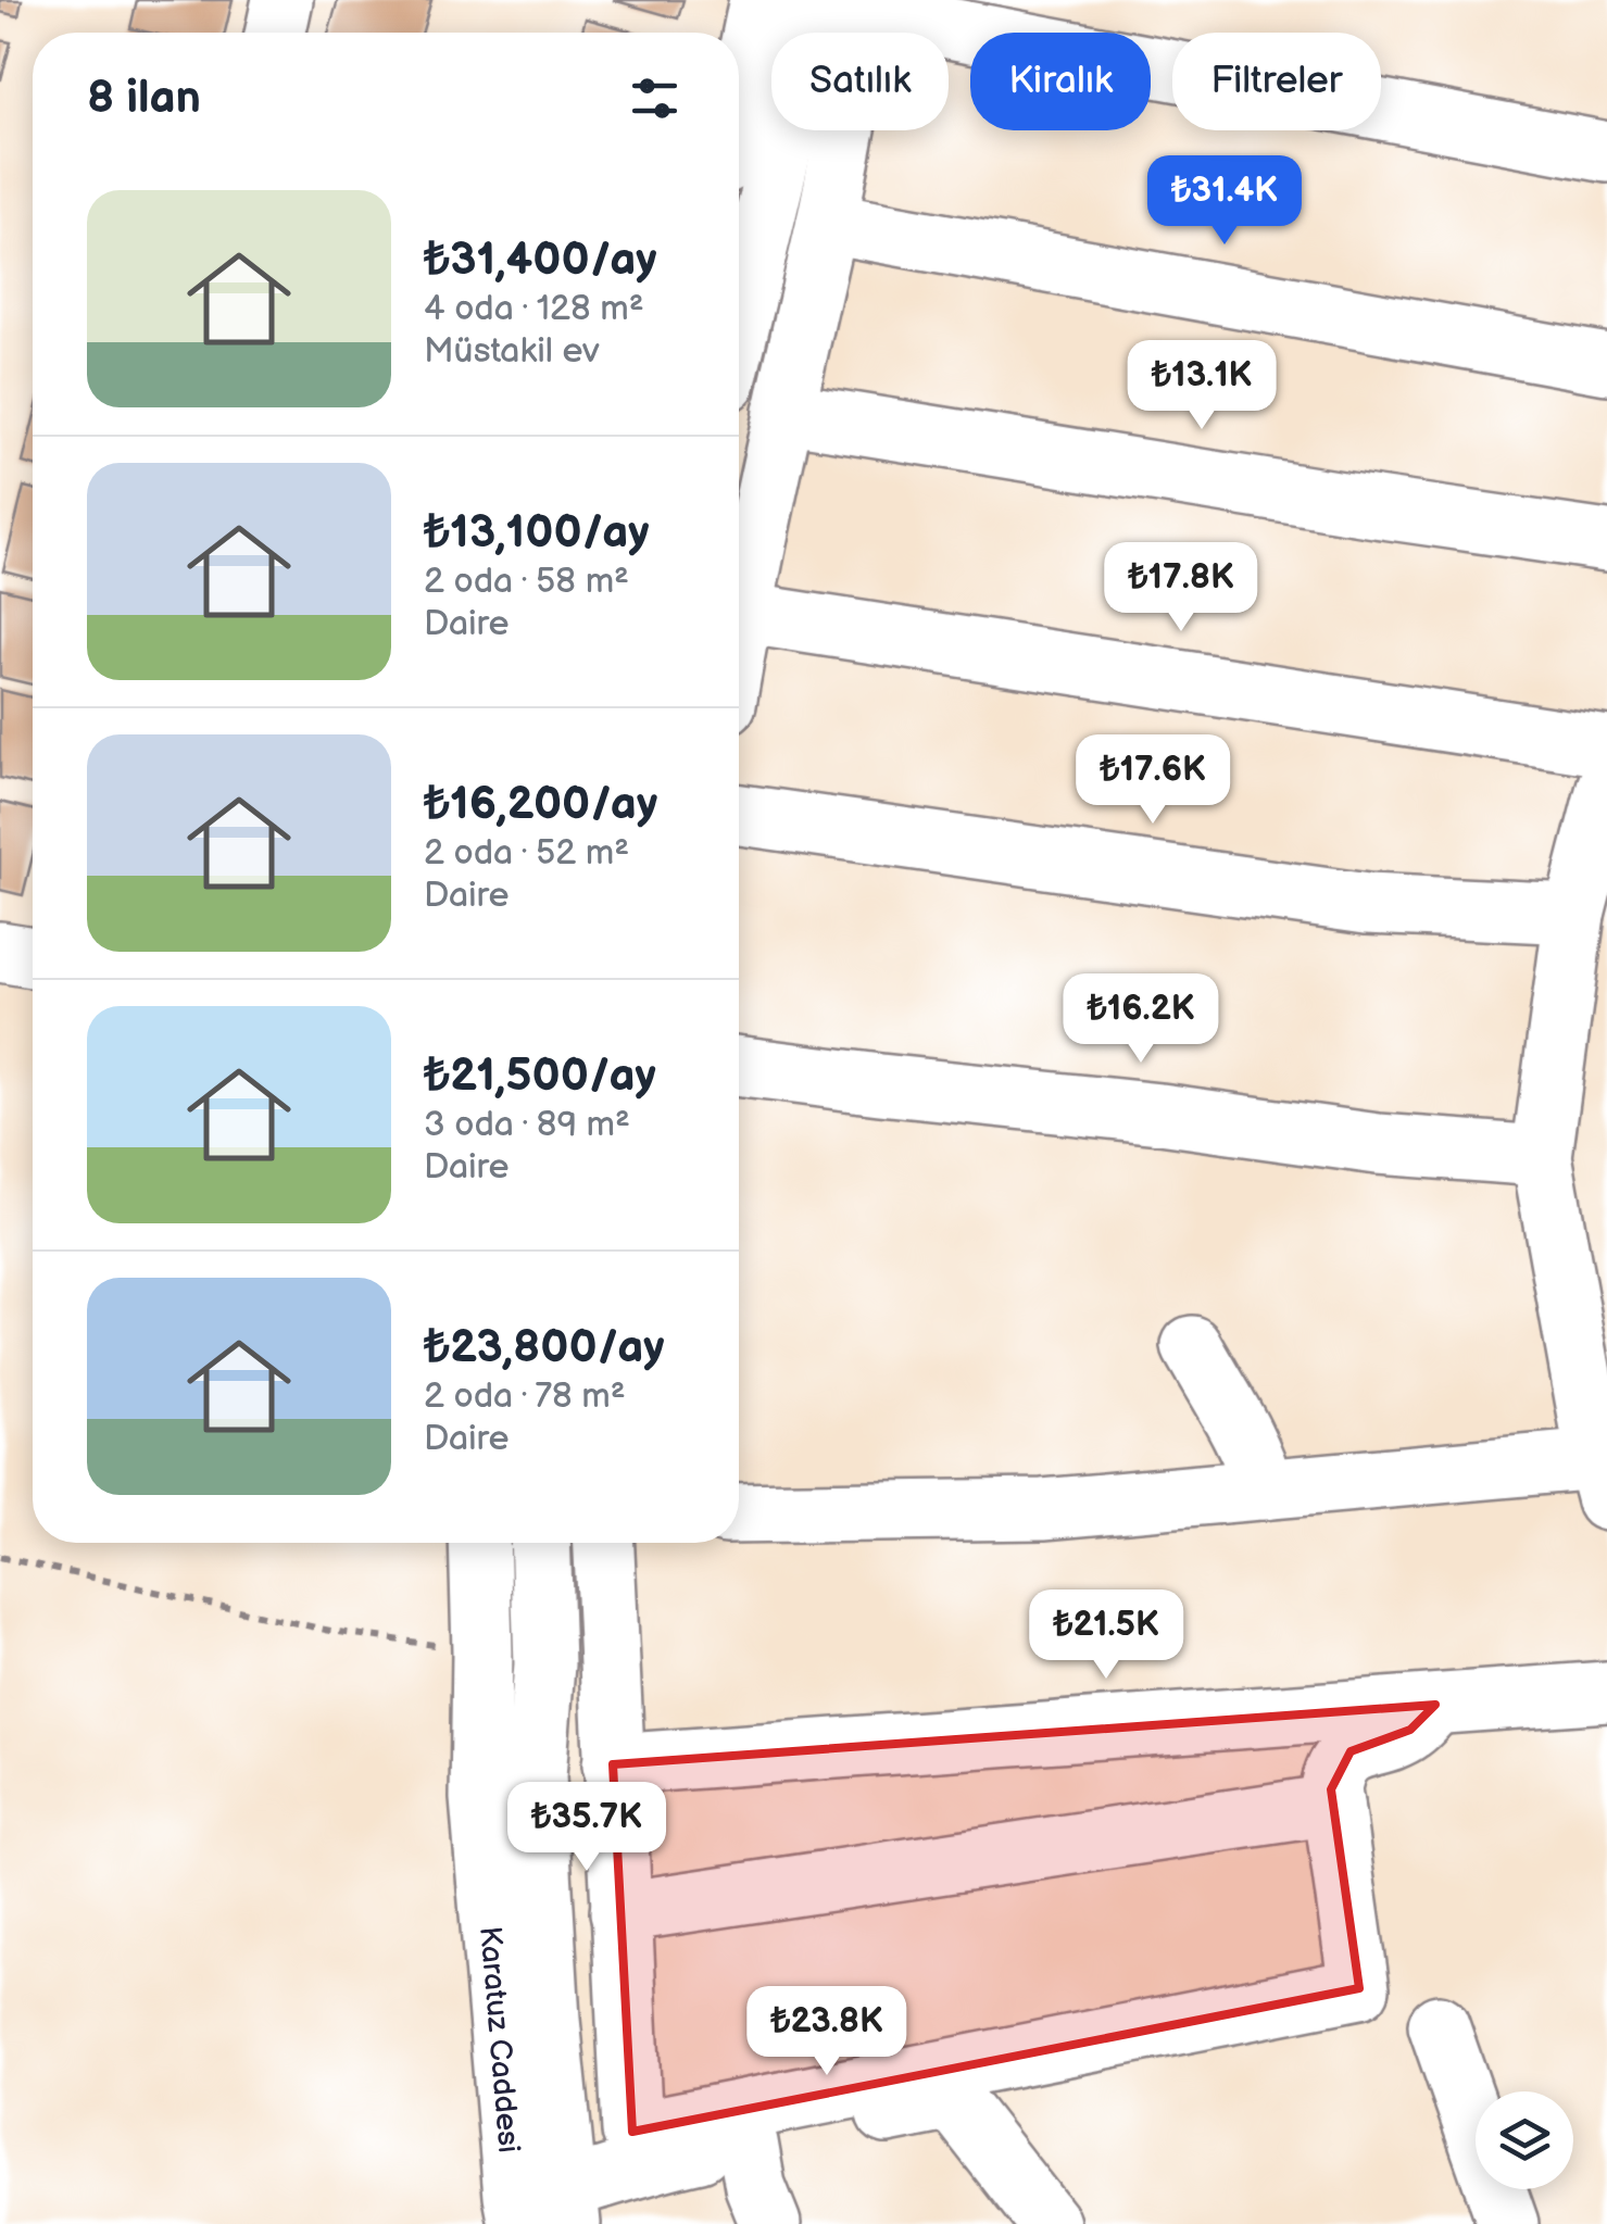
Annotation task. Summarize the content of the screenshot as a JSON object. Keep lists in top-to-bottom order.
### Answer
{
  "streets": {
    "street": ["Karatuz Caddesi"]
  },
  "page": {
    "chip": ["Satılık", "Kiralık", "Filtreler"],
    "heading": "8 ilan",
    "price": [
      "₺31.4K",
      "₺13.1K",
      "₺17.8K",
      "₺17.6K",
      "₺16.2K",
      "₺21.5K",
      "₺35.7K",
      "₺23.8K"
    ],
    "list": [
      {
        "name": "₺31,400/ay",
        "note": "4 oda · 128 m² · Müstakil ev"
      },
      {
        "name": "₺13,100/ay",
        "note": "2 oda · 58 m² · Daire"
      },
      {
        "name": "₺16,200/ay",
        "note": "2 oda · 52 m² · Daire"
      },
      {
        "name": "₺21,500/ay",
        "note": "3 oda · 89 m² · Daire"
      },
      {
        "name": "₺23,800/ay",
        "note": "2 oda · 78 m² · Daire"
      }
    ]
  }
}
